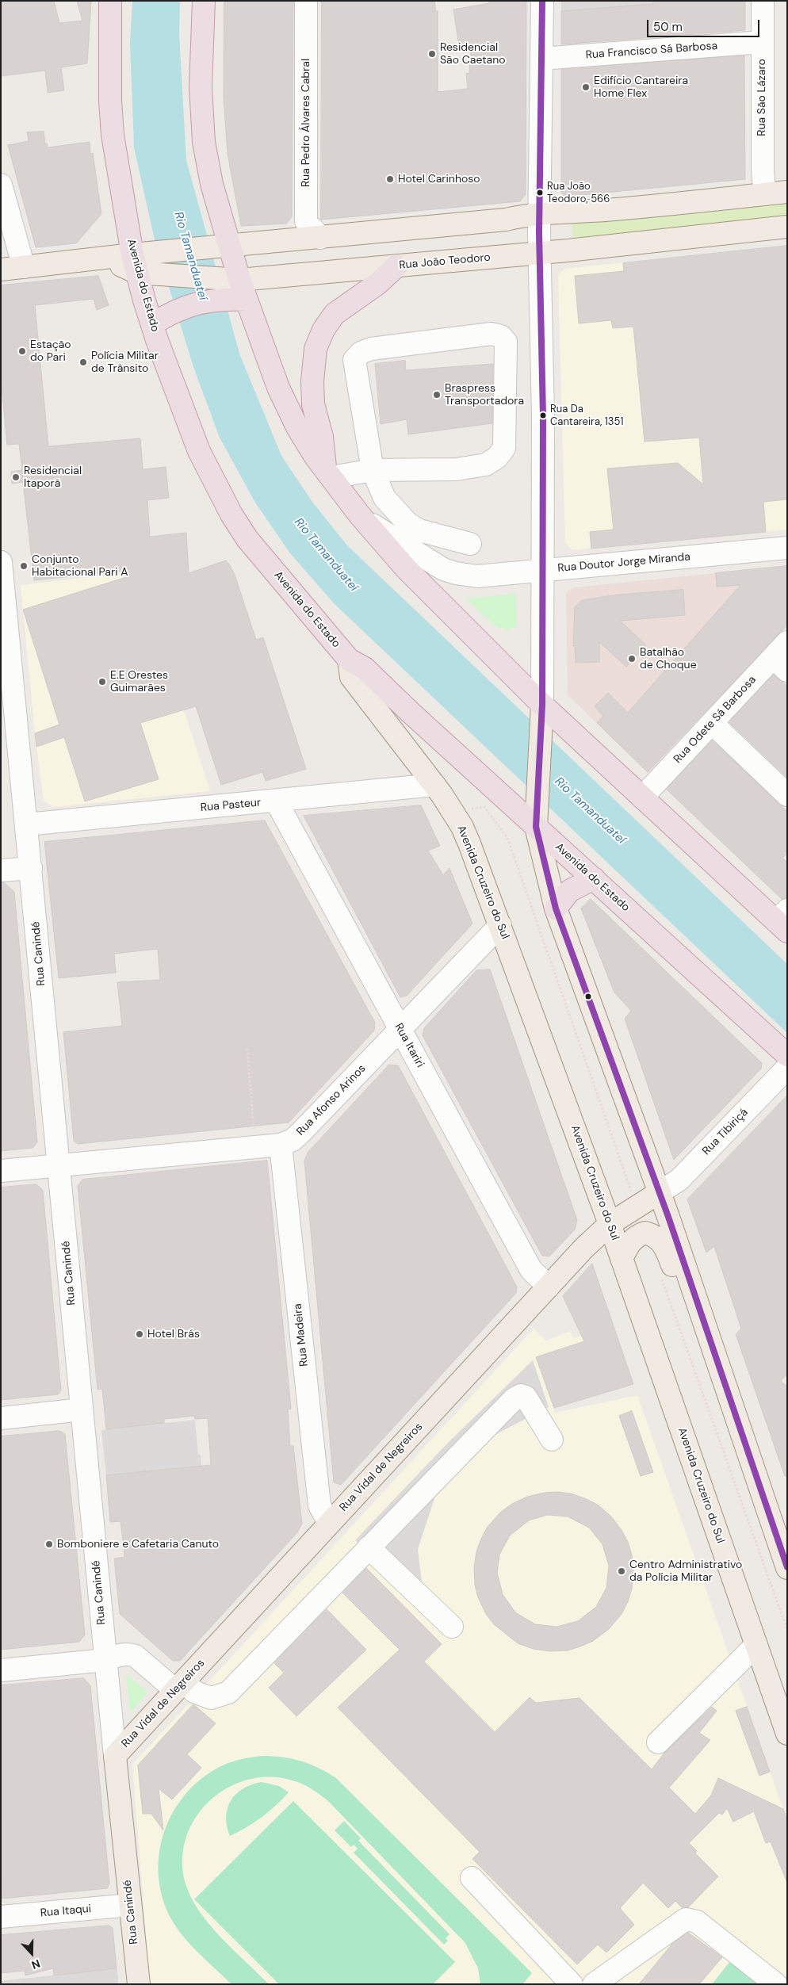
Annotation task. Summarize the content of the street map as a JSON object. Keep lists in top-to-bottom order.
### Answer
{
  "streets": {
    "highway": ["Avenida do Estado"],
    "main road": [
      "Rua João Teodoro",
      "Avenida Cruzeiro do Sul",
      "Rua Canindé",
      "Rua Vidal de Negreiros"
    ],
    "street": [
      "Rua Francisco Sá Barbosa",
      "Rua São Lázaro",
      "Rua Pedro Álvares Cabral",
      "Rua Doutor Jorge Miranda",
      "Rua Odete Sá Barbosa",
      "Rua Pasteur",
      "Rua Itariri",
      "Rua Afonso Arinos",
      "Rua Tibiriçá",
      "Rua Madeira",
      "Rua Itaqui"
    ]
  },
  "crossings": [
    ["Rua Francisco Sá Barbosa", "Rua São Lázaro"],
    ["Rua João Teodoro", "Avenida do Estado"],
    ["Avenida do Estado", "Avenida Cruzeiro do Sul"],
    ["Rua Pasteur", "Avenida Cruzeiro do Sul"],
    ["Rua Pasteur", "Rua Canindé"],
    ["Rua Pasteur", "Rua Itariri"],
    ["Avenida Cruzeiro do Sul", "Rua Afonso Arinos"],
    ["Avenida Cruzeiro do Sul", "Rua Vidal de Negreiros"],
    ["Rua Canindé", "Rua Afonso Arinos"],
    ["Rua Canindé", "Rua Vidal de Negreiros"],
    ["Rua Canindé", "Rua Itaqui"],
    ["Rua Itariri", "Rua Afonso Arinos"],
    ["Rua Itariri", "Rua Vidal de Negreiros"],
    ["Rua Afonso Arinos", "Rua Madeira"],
    ["Rua Tibiriçá", "Rua Vidal de Negreiros"],
    ["Rua Madeira", "Rua Vidal de Negreiros"]
  ],
  "water": ["Rio Tamanduateí"],
  "places": [
    "Residencial São Caetano",
    "Edifício Cantareira Home Flex",
    "Hotel Carinhoso",
    "Rua João Teodoro, 566",
    "Estação do Pari",
    "Polícia Militar de Trânsito",
    "Braspress Transportadora",
    "Rua Da Cantareira, 1351",
    "Residencial Itaporã",
    "Conjunto Habitacional Pari A",
    "Batalhão de Choque",
    "E.E Orestes Guimarães",
    "Hotel Brás",
    "Bomboniere e Cafetaria Canuto",
    "Centro Administrativo da Polícia Militar"
  ],
  "scale_bar": "50 m",
  "north": "bottom"
}
